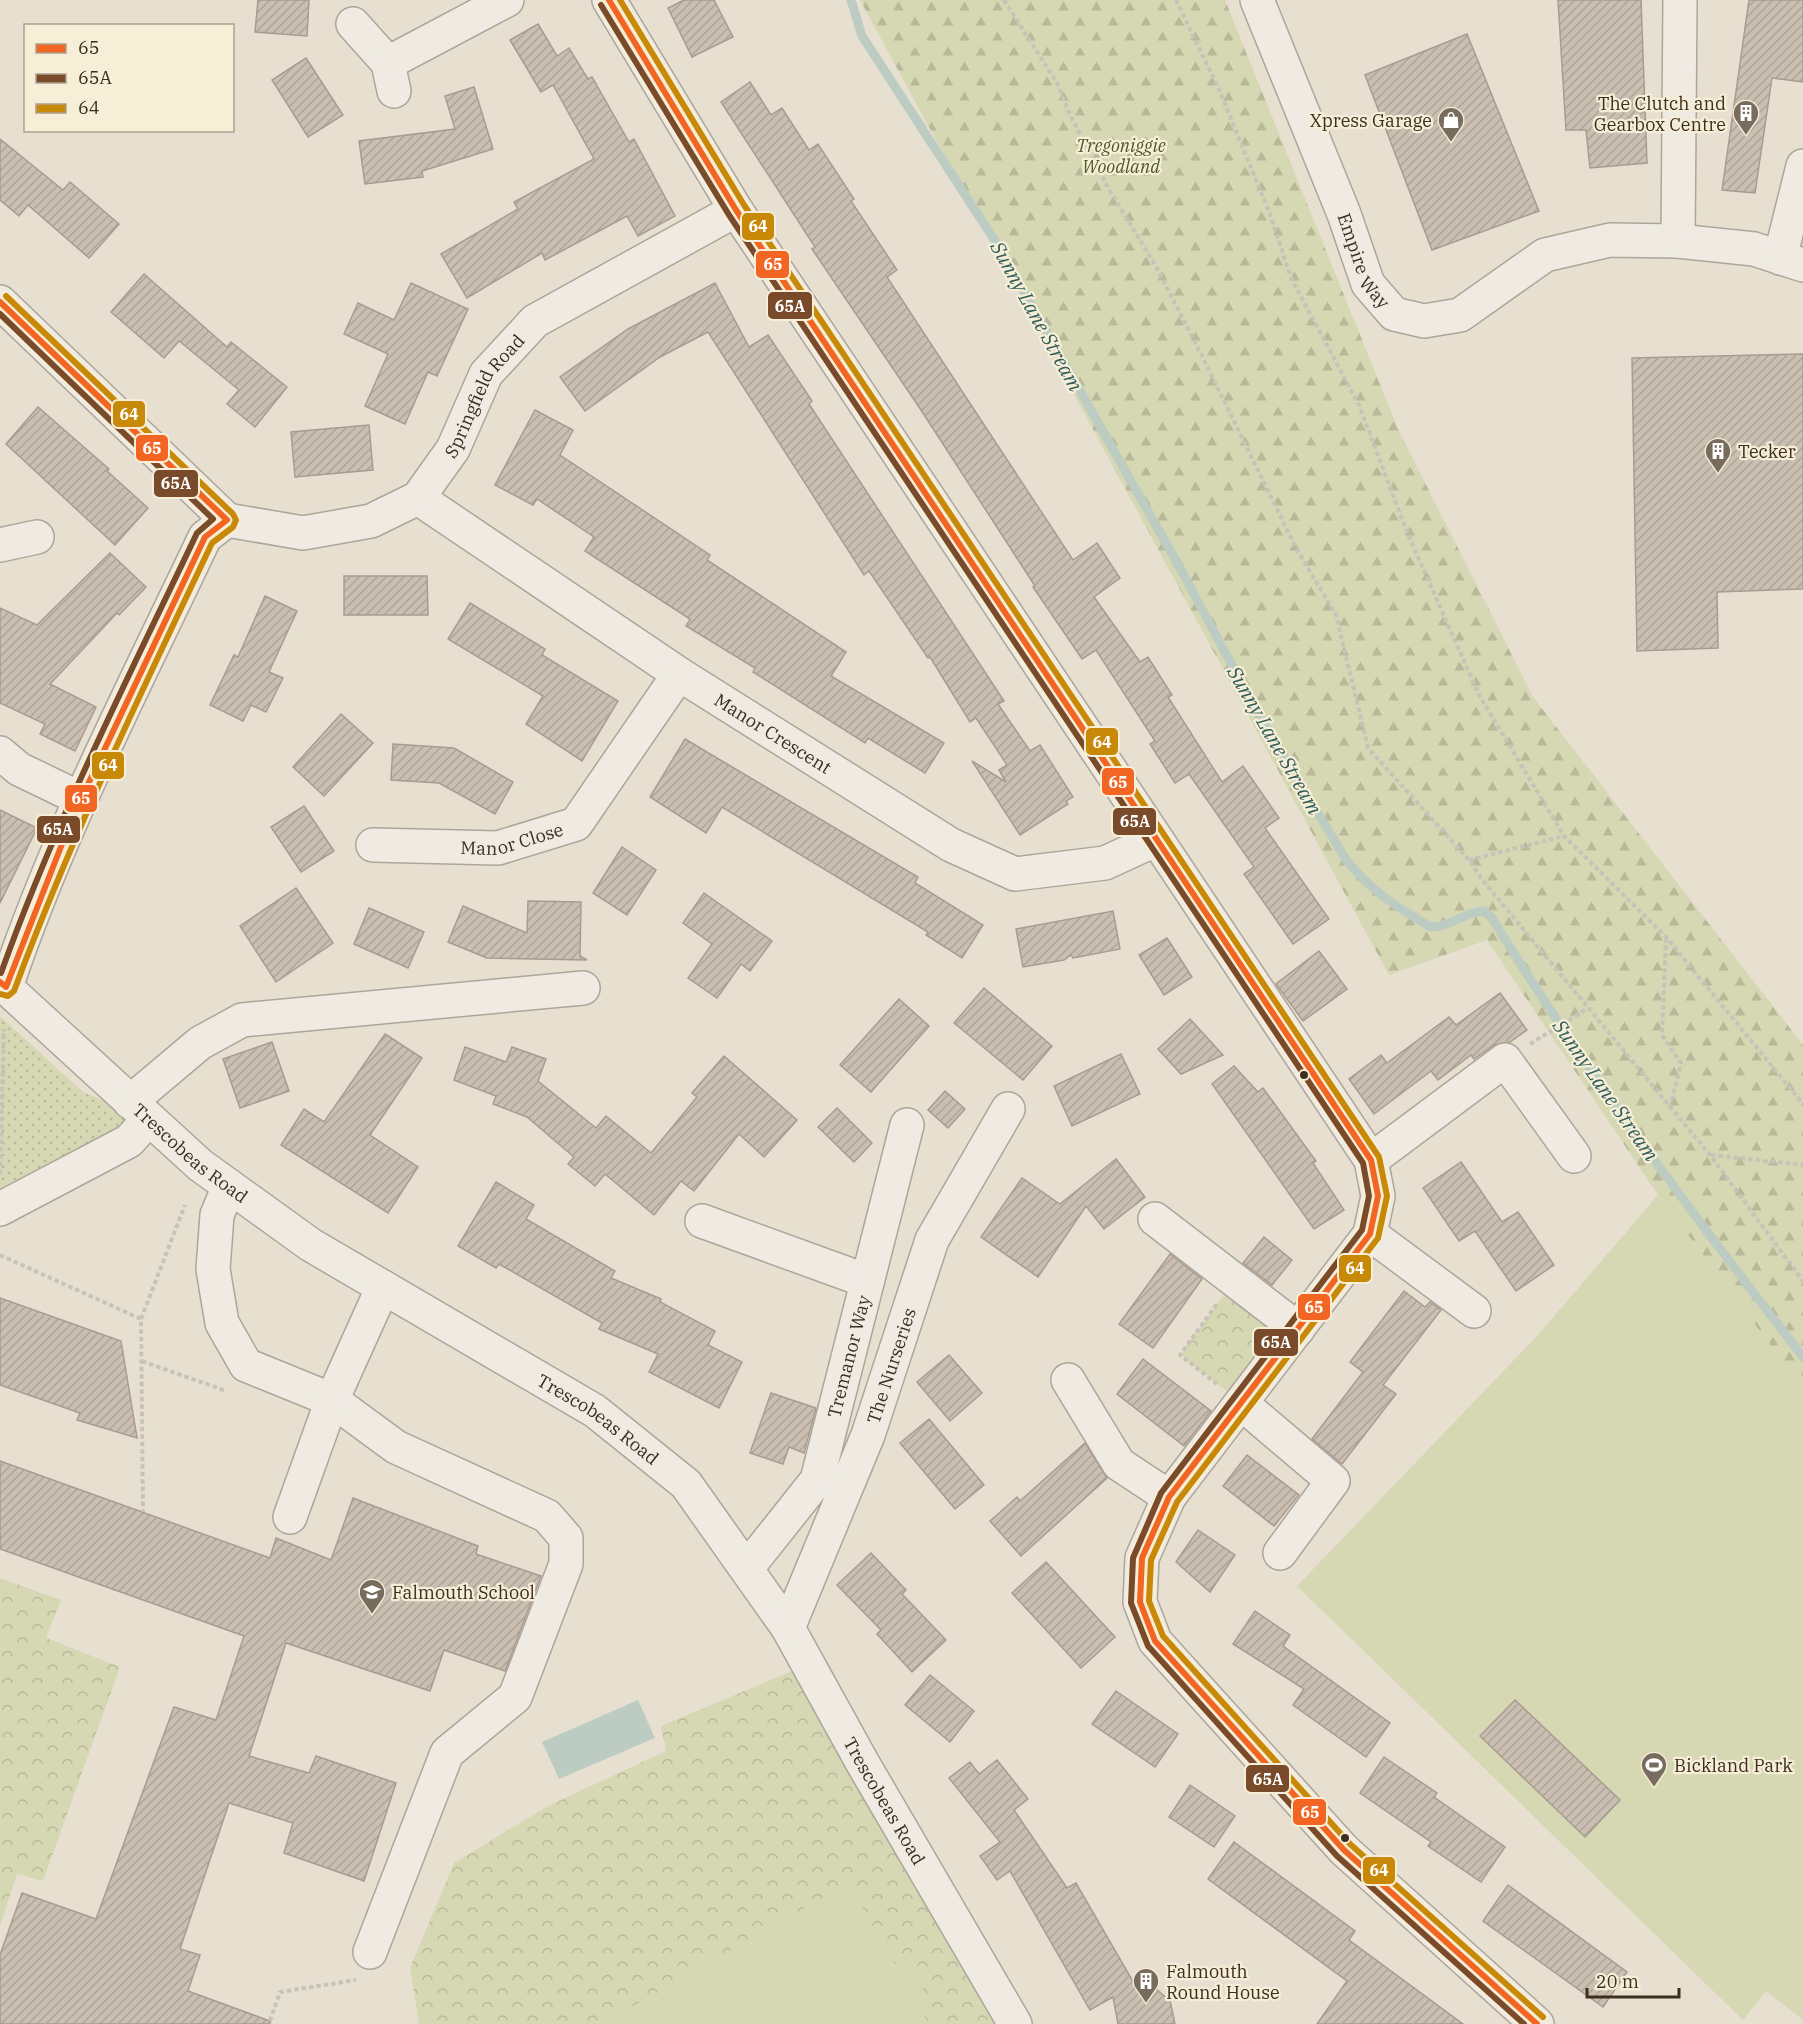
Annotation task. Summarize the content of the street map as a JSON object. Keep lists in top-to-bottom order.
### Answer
{
  "streets": {
    "street": [
      "Empire Way",
      "Springfield Road",
      "Manor Crescent",
      "Manor Close",
      "Trescobeas Road",
      "Tremanor Way",
      "The Nurseries"
    ]
  },
  "crossings": [
    ["Springfield Road", "Manor Crescent"],
    ["Manor Crescent", "Manor Close"],
    ["Trescobeas Road", "Tremanor Way"],
    ["Trescobeas Road", "The Nurseries"]
  ],
  "water": ["Sunny Lane Stream"],
  "parks": ["Tregoniggie Woodland"],
  "places": {
    "building": ["The Clutch and Gearbox Centre", "Tecker", "Falmouth Round House"],
    "shop": ["Xpress Garage"],
    "school or university": ["Falmouth School"],
    "sports": ["Bickland Park"]
  },
  "lines": ["transit line 65", "transit line 64", "transit line 65A"],
  "legend": ["65", "65A", "64"],
  "scale_bar": "20 m"
}
